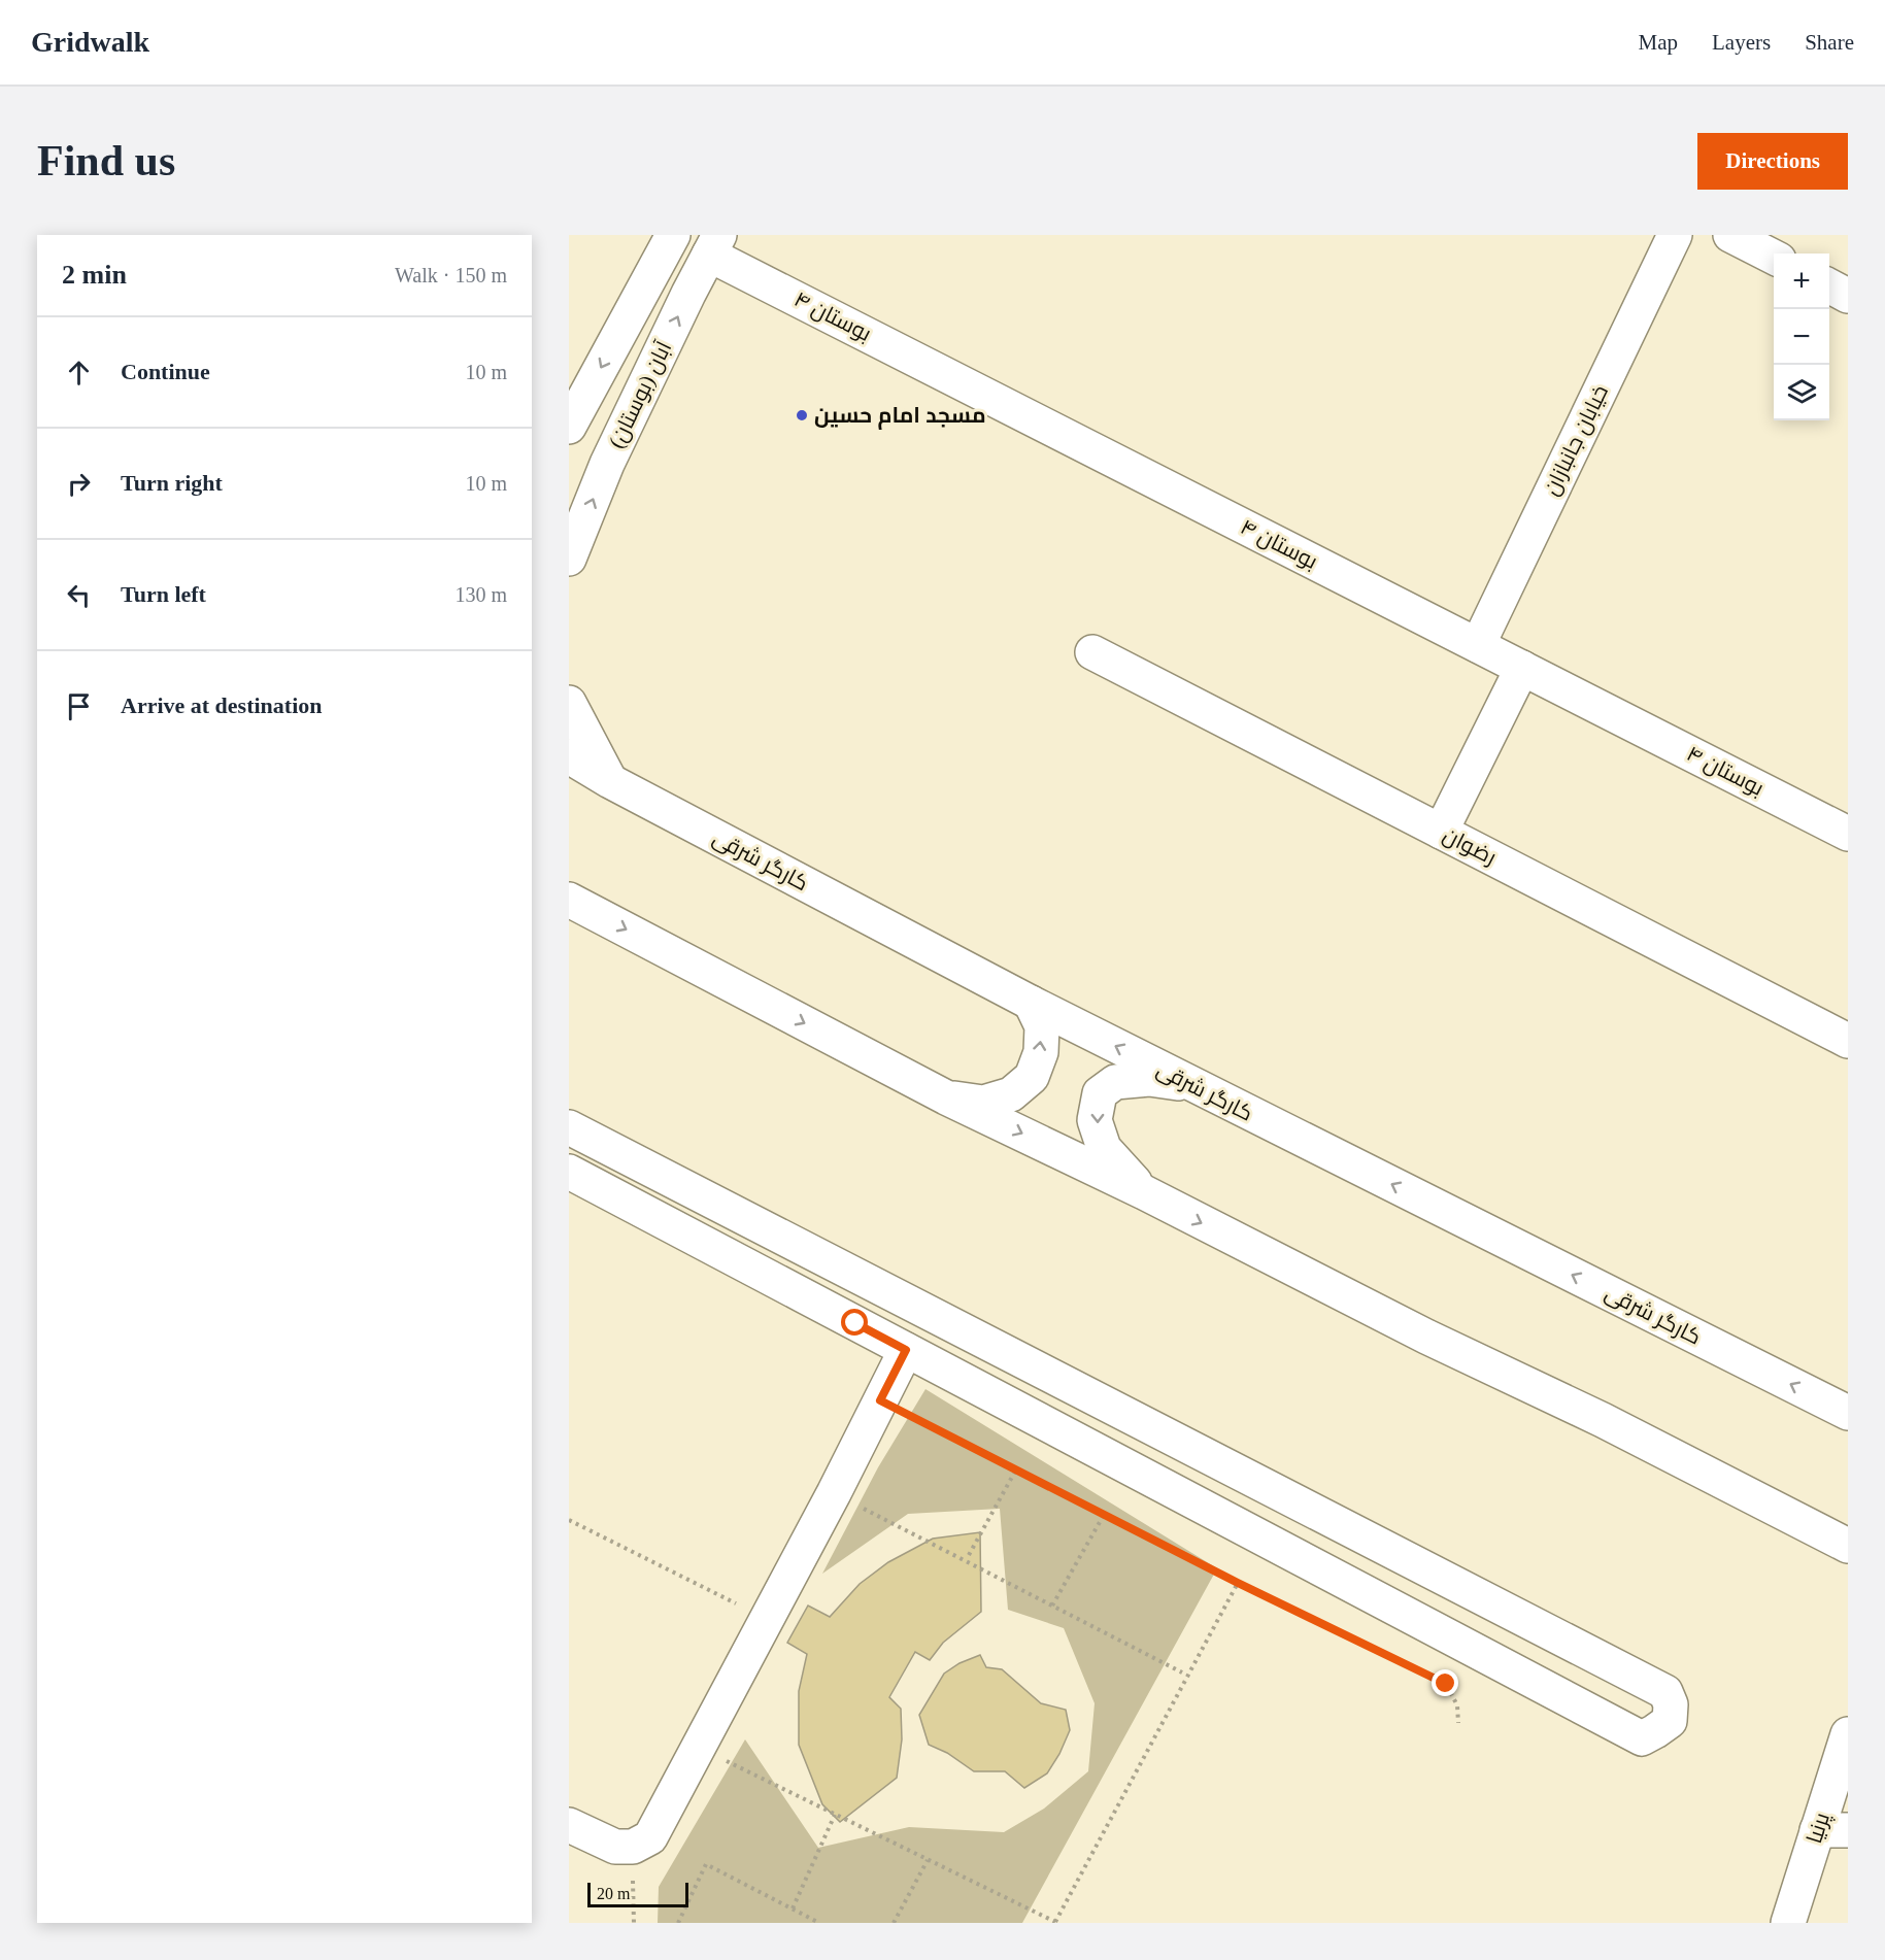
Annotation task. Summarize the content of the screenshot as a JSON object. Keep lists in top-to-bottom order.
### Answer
{
  "streets": {
    "street": [
      "بوستان ۴",
      "آبان (بوستان)",
      "خیابان جانبازان",
      "رضوان",
      "کارگر شرقی",
      "پرنیا"
    ]
  },
  "crossings": [
    ["بوستان ۴", "آبان (بوستان)"],
    ["بوستان ۴", "خیابان جانبازان"]
  ],
  "places": ["مسجد امام حسین"],
  "scale_bar": "20 m",
  "page": {
    "header": "Gridwalk",
    "nav": ["Map", "Layers", "Share"],
    "buttons": "Directions",
    "title": "Find us",
    "heading": ["2 min", "Walk · 150 m"],
    "map_buttons": ["+", "−"],
    "list": [
      ["Continue", "10 m"],
      ["Turn right", "10 m"],
      ["Turn left", "130 m"],
      "Arrive at destination"
    ],
    "scale": "20 m"
  }
}
